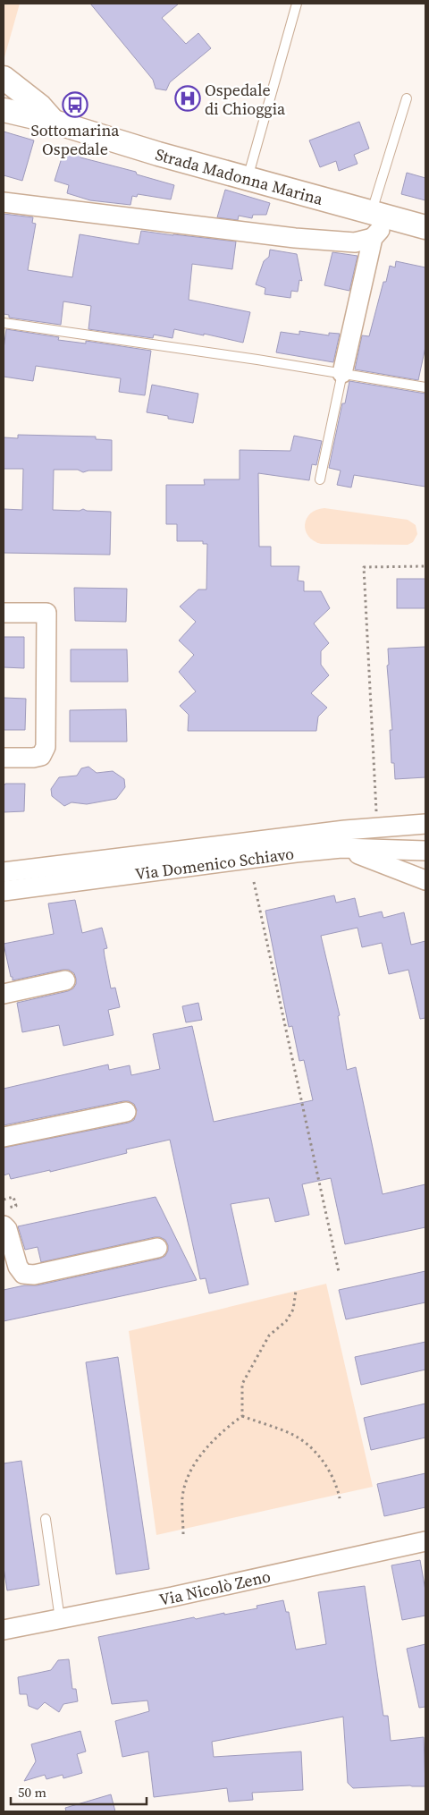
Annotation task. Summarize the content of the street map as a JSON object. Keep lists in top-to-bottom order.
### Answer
{
  "streets": {
    "street": ["Strada Madonna Marina", "Via Domenico Schiavo", "Via Nicolò Zeno"]
  },
  "places": {
    "hospital": ["Ospedale di Chioggia"],
    "bus stop": ["Sottomarina Ospedale"]
  },
  "scale_bar": "50 m"
}
